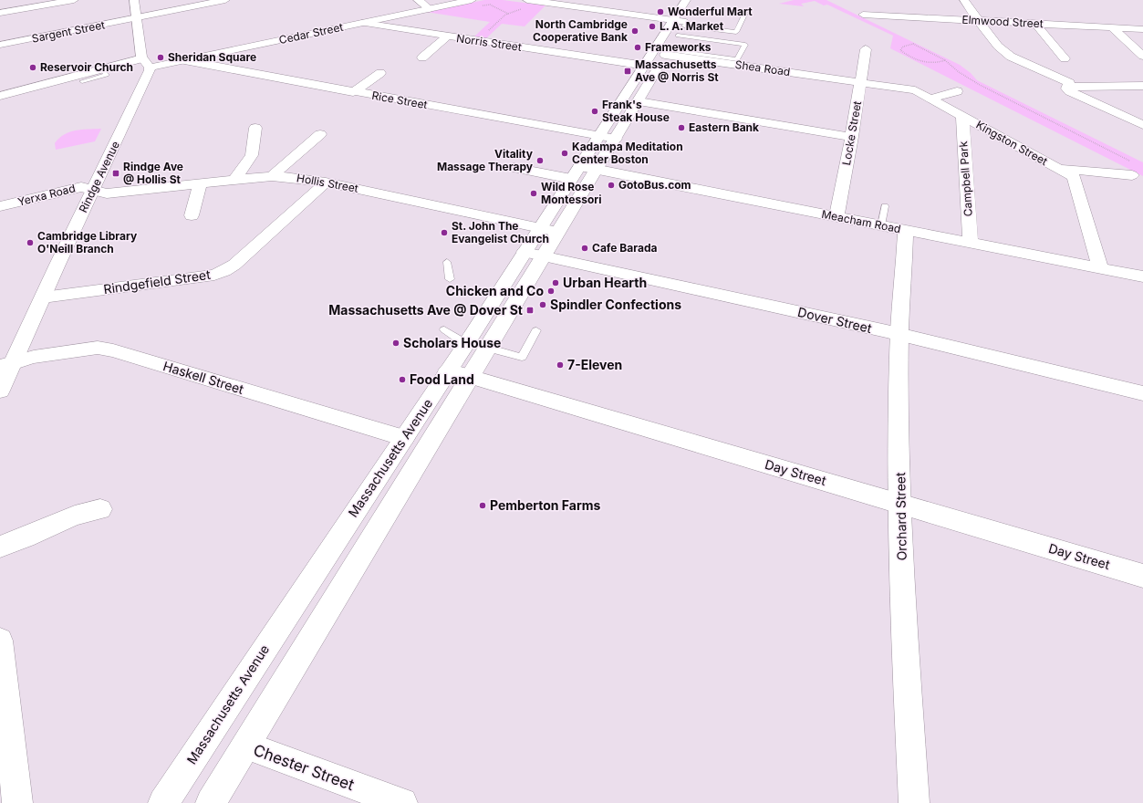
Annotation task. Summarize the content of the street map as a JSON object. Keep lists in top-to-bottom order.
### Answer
{
  "streets": {
    "street": [
      "Elmwood Street",
      "Sargent Street",
      "Cedar Street",
      "Norris Street",
      "Shea Road",
      "Rice Street",
      "Locke Street",
      "Kingston Street",
      "Rindge Avenue",
      "Campbell Park",
      "Hollis Street",
      "Yerxa Road",
      "Meacham Road",
      "Rindgefield Street",
      "Dover Street",
      "Haskell Street",
      "Massachusetts Avenue",
      "Day Street",
      "Orchard Street",
      "Chester Street"
    ]
  },
  "crossings": [
    ["Sargent Street", "Rindge Avenue"],
    ["Cedar Street", "Norris Street"],
    ["Cedar Street", "Rice Street"],
    ["Cedar Street", "Rindge Avenue"],
    ["Norris Street", "Massachusetts Avenue"],
    ["Shea Road", "Locke Street"],
    ["Shea Road", "Kingston Street"],
    ["Shea Road", "Massachusetts Avenue"],
    ["Rice Street", "Massachusetts Avenue"],
    ["Locke Street", "Kingston Street"],
    ["Locke Street", "Meacham Road"],
    ["Kingston Street", "Campbell Park"],
    ["Kingston Street", "Meacham Road"],
    ["Rindge Avenue", "Hollis Street"],
    ["Rindge Avenue", "Yerxa Road"],
    ["Rindge Avenue", "Rindgefield Street"],
    ["Rindge Avenue", "Haskell Street"],
    ["Campbell Park", "Meacham Road"],
    ["Hollis Street", "Yerxa Road"],
    ["Hollis Street", "Rindgefield Street"],
    ["Hollis Street", "Massachusetts Avenue"],
    ["Meacham Road", "Massachusetts Avenue"],
    ["Meacham Road", "Orchard Street"],
    ["Dover Street", "Massachusetts Avenue"],
    ["Dover Street", "Orchard Street"],
    ["Haskell Street", "Massachusetts Avenue"],
    ["Massachusetts Avenue", "Day Street"],
    ["Massachusetts Avenue", "Chester Street"],
    ["Day Street", "Orchard Street"]
  ],
  "places": {
    "other": [
      "Wonderful Mart",
      "L. A. Market",
      "North Cambridge Cooperative Bank",
      "Frameworks",
      "Sheridan Square",
      "Reservoir Church",
      "Frank's Steak House",
      "Eastern Bank",
      "Kadampa Meditation Center Boston",
      "Vitality Massage Therapy",
      "GotoBus.com",
      "Wild Rose Montessori",
      "St. John The Evangelist Church",
      "Cambridge Library O'Neill Branch",
      "Cafe Barada",
      "Urban Hearth",
      "Chicken and Co",
      "Spindler Confections",
      "Scholars House",
      "7-Eleven",
      "Food Land",
      "Pemberton Farms"
    ],
    "transit": ["Massachusetts Ave @ Norris St", "Rindge Ave @ Hollis St", "Massachusetts Ave @ Dover St"]
  }
}
